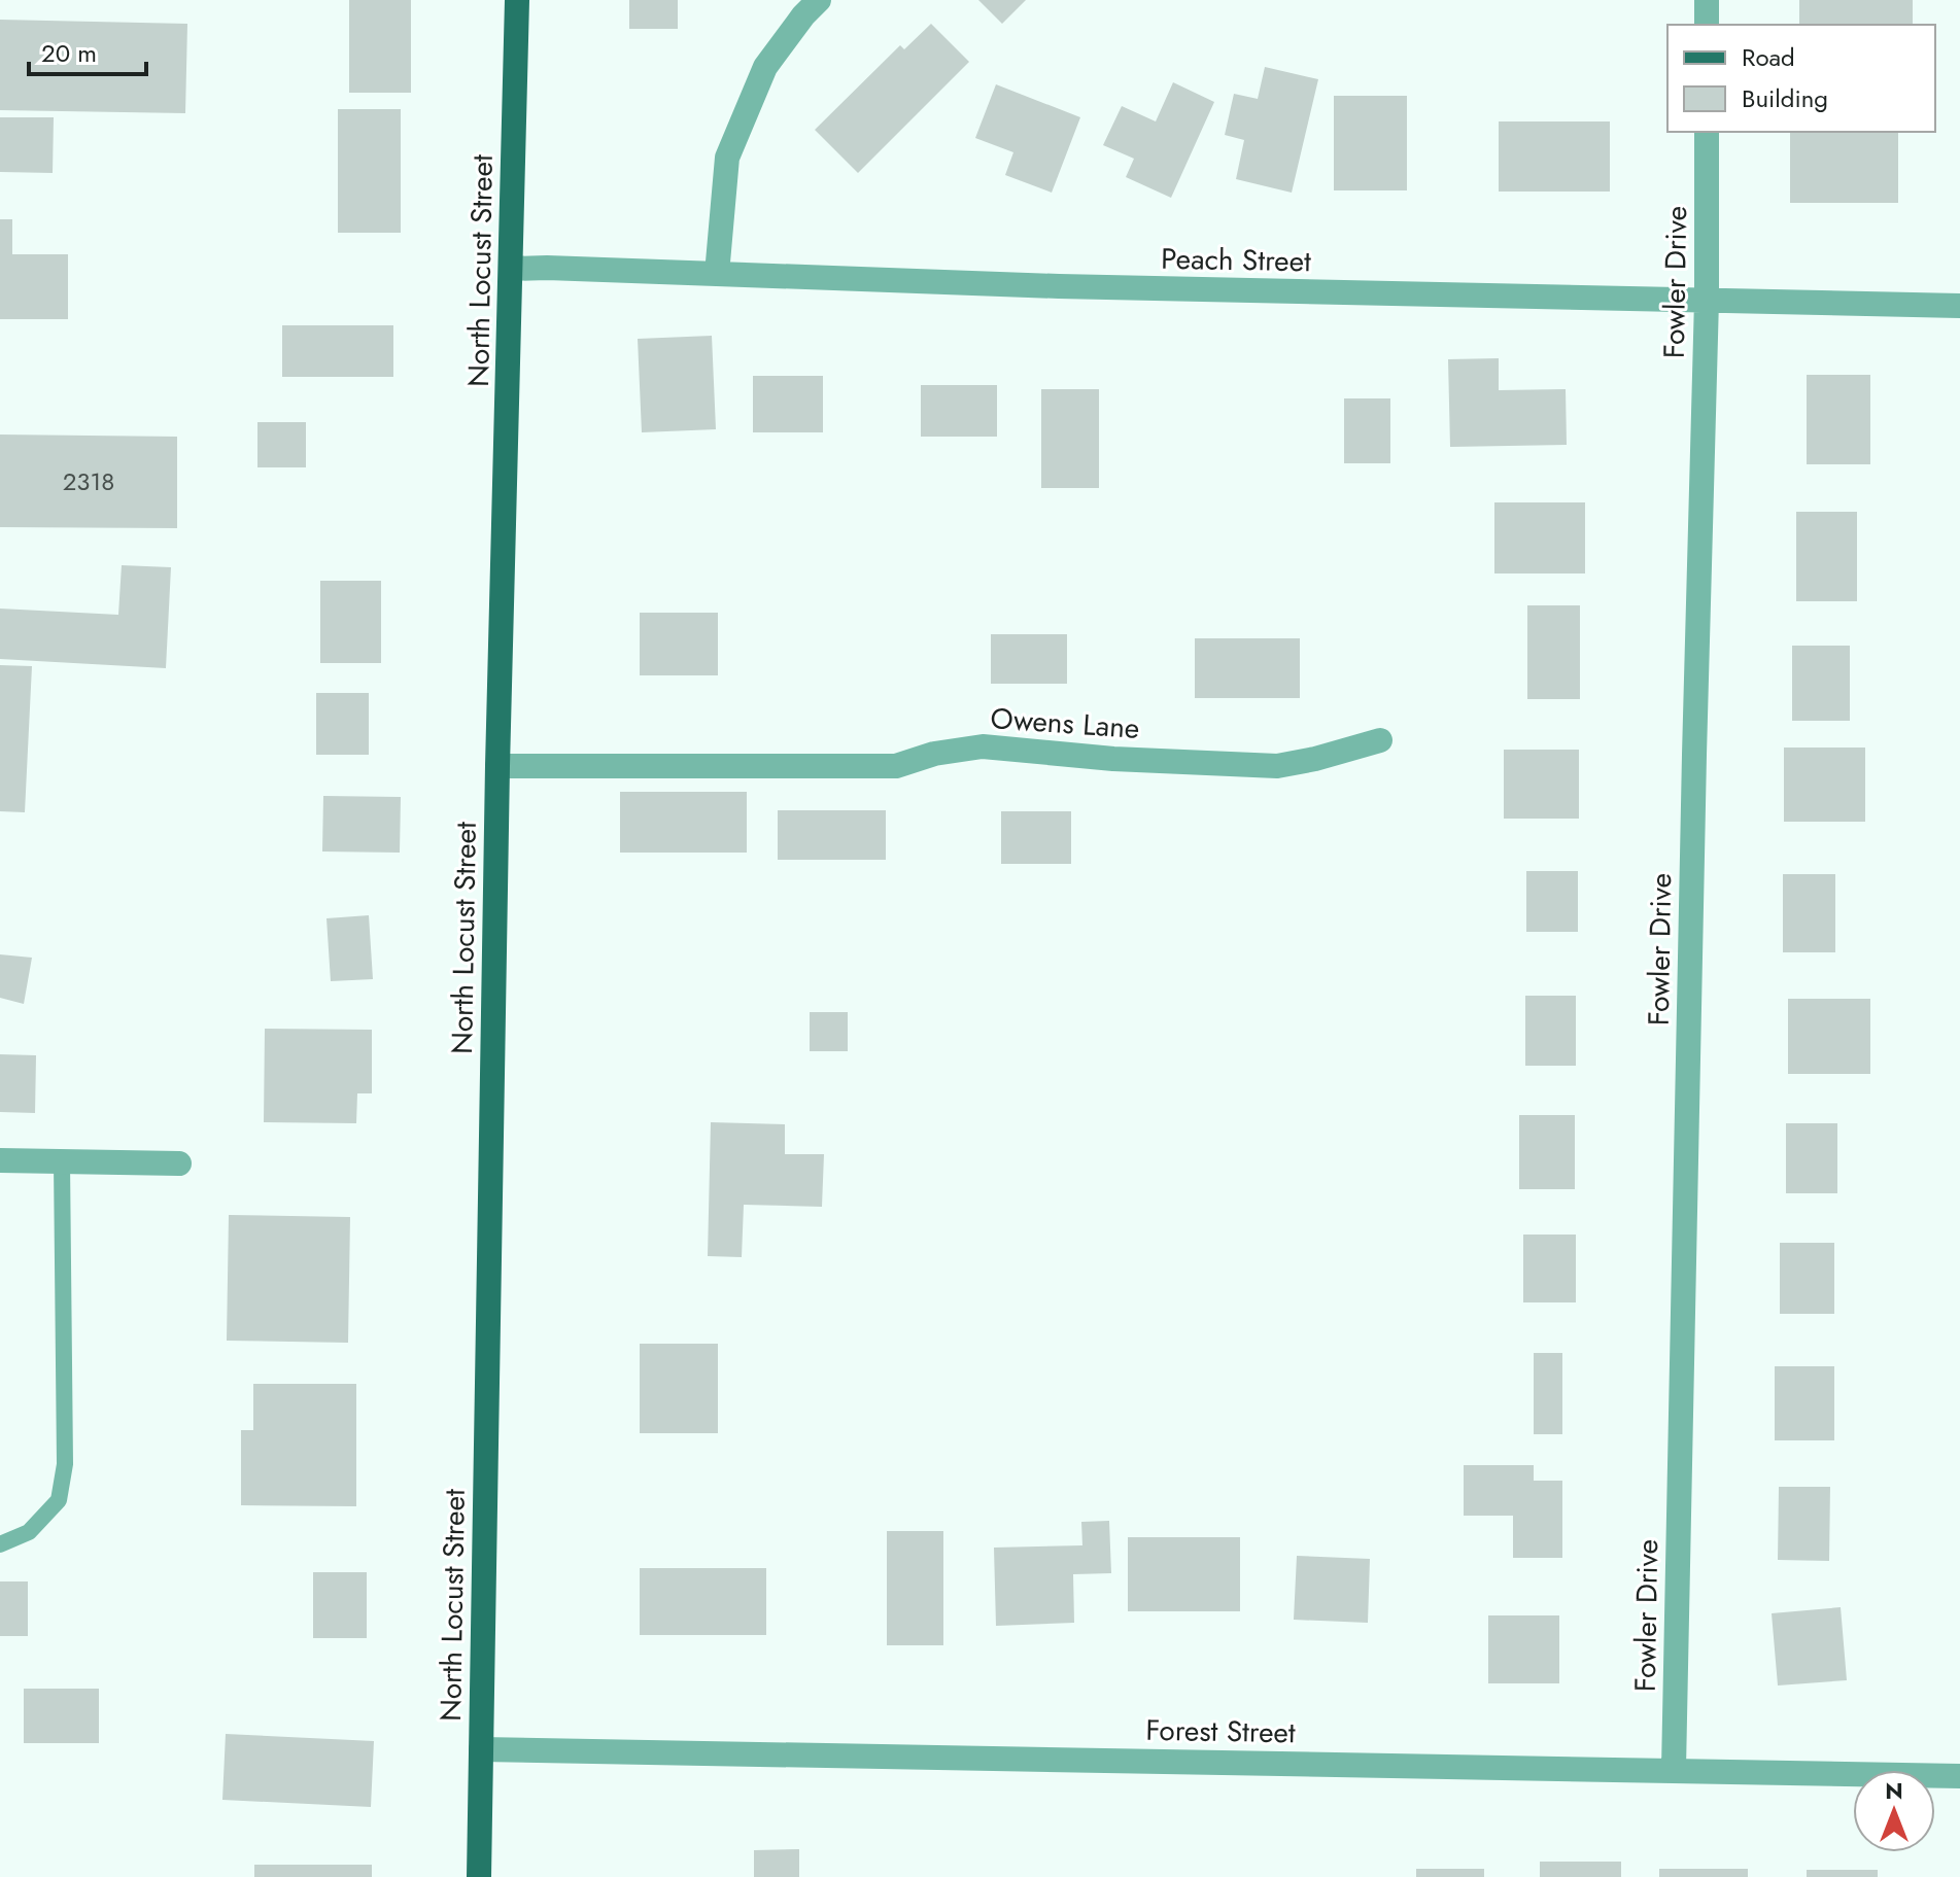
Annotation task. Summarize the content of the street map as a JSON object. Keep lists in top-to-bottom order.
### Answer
{
  "streets": {
    "main road": ["North Locust Street"],
    "street": [
      "Peach Street",
      "Fowler Drive",
      "Owens Lane",
      "Forest Street"
    ]
  },
  "crossings": [
    ["Peach Street", "North Locust Street"],
    ["Peach Street", "Fowler Drive"],
    ["North Locust Street", "Owens Lane"],
    ["North Locust Street", "Forest Street"],
    ["Fowler Drive", "Forest Street"]
  ],
  "house_numbers": ["2318"],
  "legend": ["Road", "Building"],
  "scale_bar": "20 m",
  "north": "top"
}
